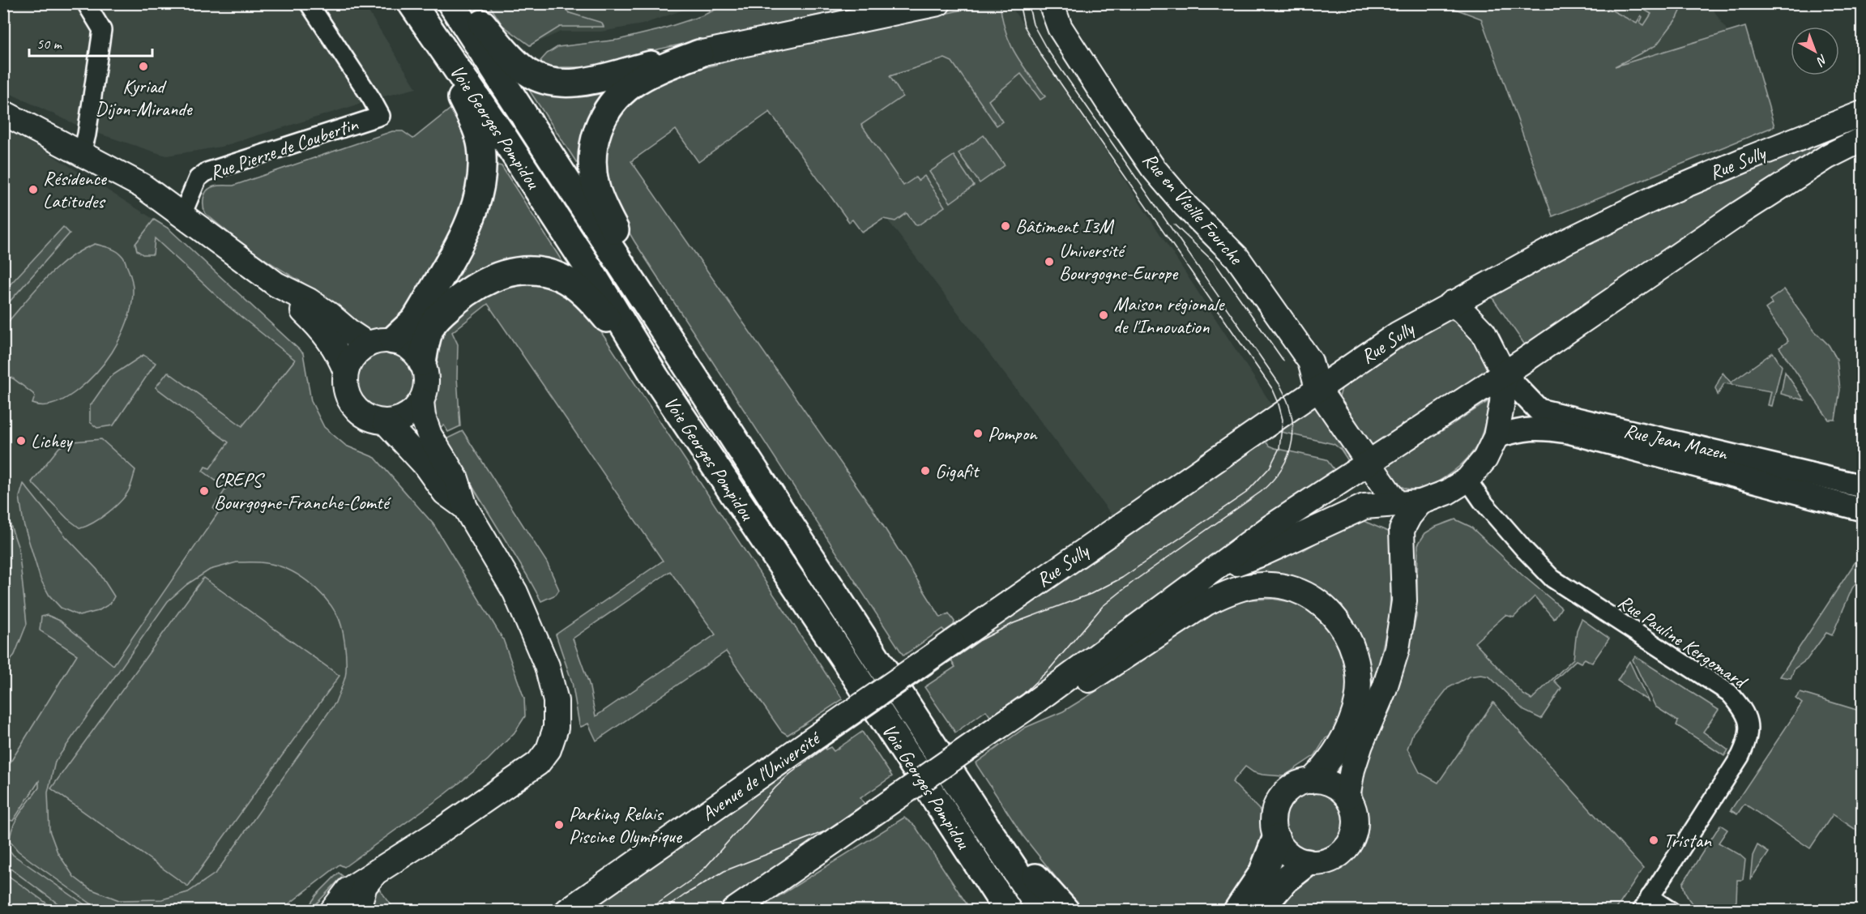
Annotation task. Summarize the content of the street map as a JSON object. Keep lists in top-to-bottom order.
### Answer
{
  "streets": {
    "highway": ["Voie Georges Pompidou"],
    "main road": ["Rue Sully", "Rue en Vieille Fourche", "Avenue de l'Université"],
    "street": ["Rue Pierre de Coubertin", "Rue Jean Mazen", "Rue Pauline Kergomard"]
  },
  "crossings": [
    ["Rue Sully", "Rue en Vieille Fourche"],
    ["Rue Sully", "Rue Jean Mazen"],
    ["Rue Sully", "Avenue de l'Université"]
  ],
  "places": [
    "Kyriad Dijon-Mirande",
    "Résidence Latitudes",
    "Bâtiment I3M",
    "Université Bourgogne-Europe",
    "Maison régionale de l'Innovation",
    "Pompon",
    "Lichey",
    "Gigafit",
    "CREPS Bourgogne-Franche-Comté",
    "Parking Relais Piscine Olympique",
    "Tristan"
  ],
  "scale_bar": "50 m",
  "north": "bottom right"
}
